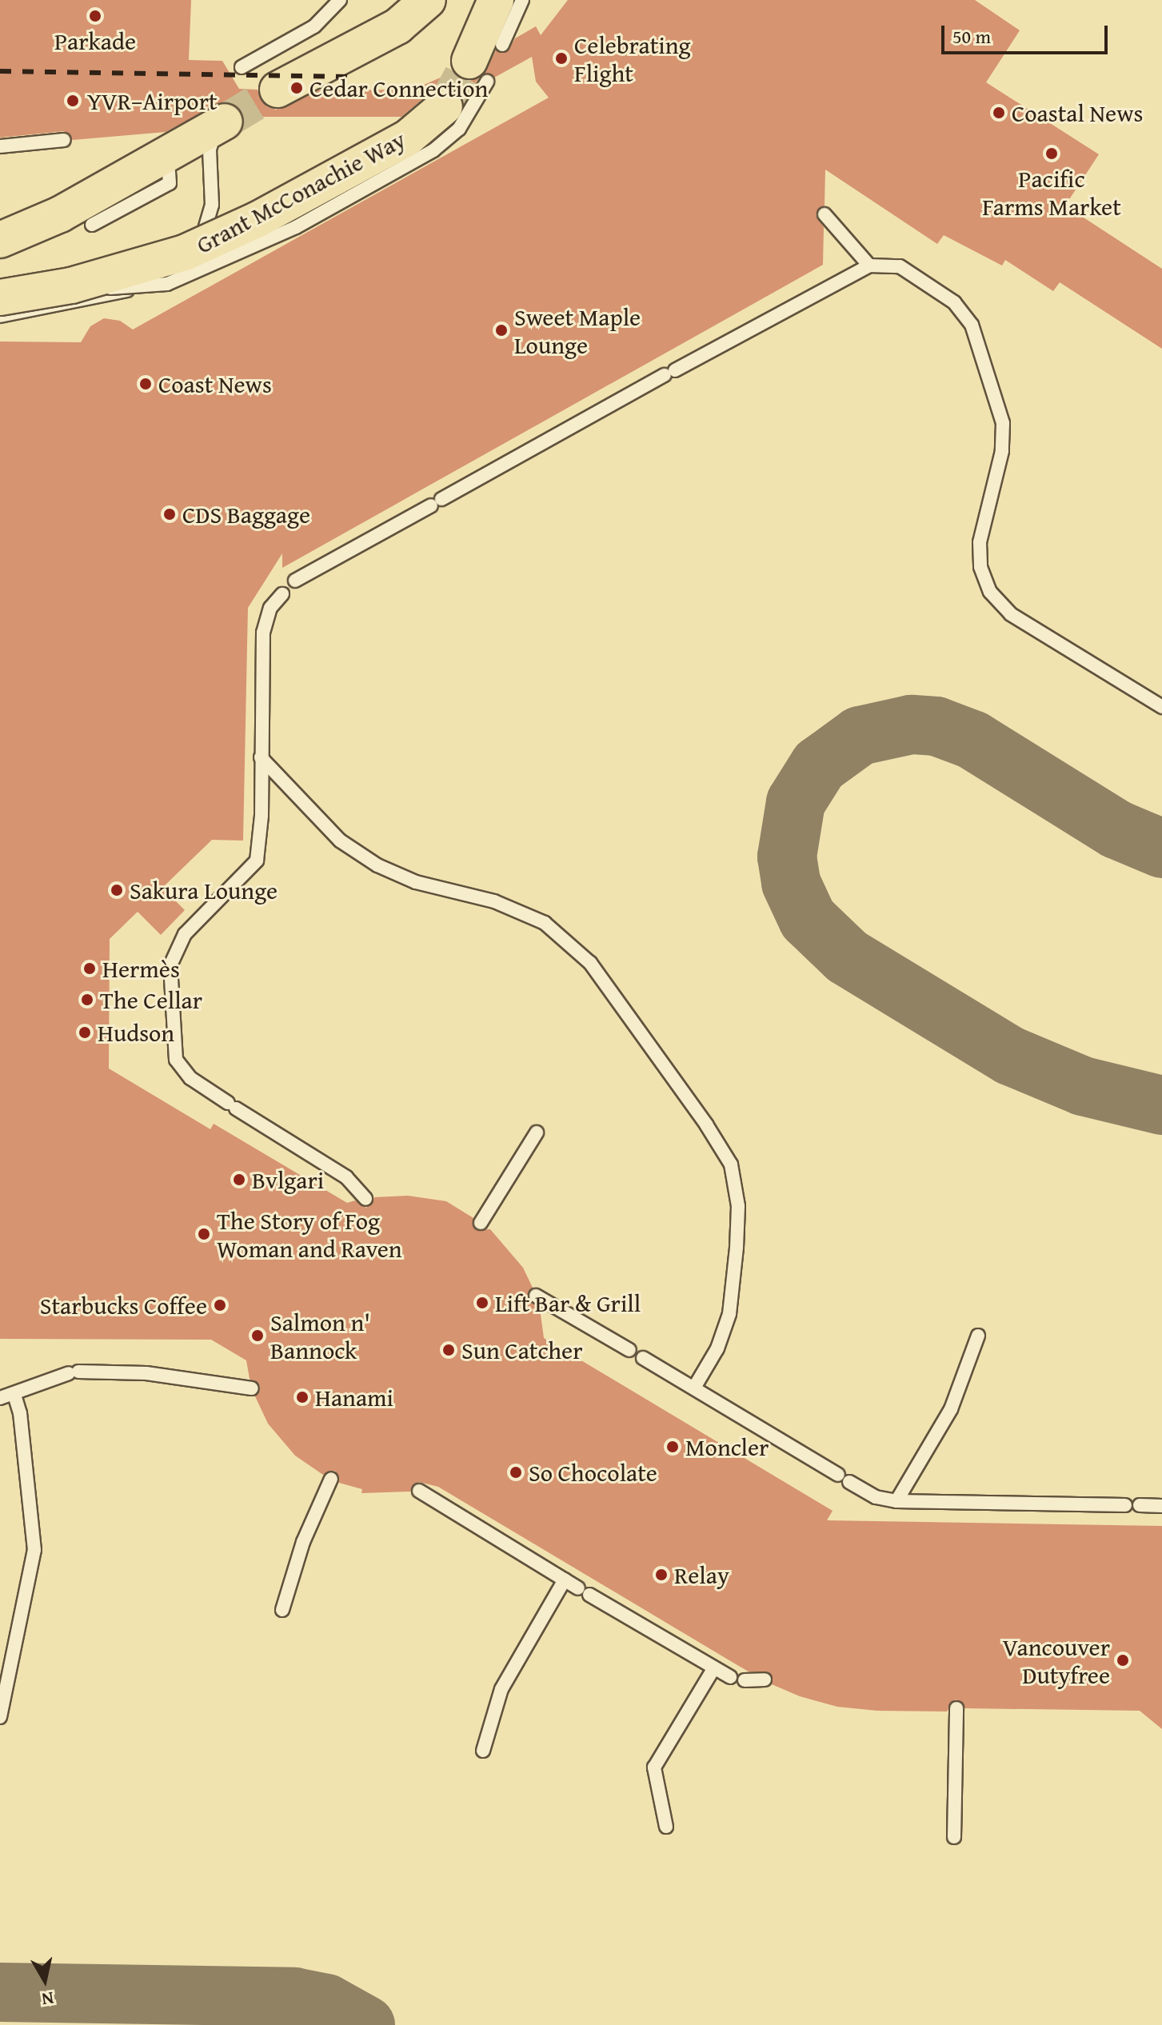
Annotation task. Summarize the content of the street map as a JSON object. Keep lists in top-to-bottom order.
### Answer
{
  "streets": {
    "main road": ["Grant McConachie Way"]
  },
  "places": [
    "Parkade",
    "Celebrating Flight",
    "Cedar Connection",
    "YVR–Airport",
    "Coastal News",
    "Pacific Farms Market",
    "Sweet Maple Lounge",
    "Coast News",
    "CDS Baggage",
    "Sakura Lounge",
    "Hermès",
    "The Cellar",
    "Hudson",
    "Bvlgari",
    "The Story of Fog Woman and Raven",
    "Lift Bar & Grill",
    "Starbucks Coffee",
    "Salmon n' Bannock",
    "Sun Catcher",
    "Hanami",
    "Moncler",
    "So Chocolate",
    "Relay",
    "Vancouver Dutyfree"
  ],
  "scale_bar": "50 m",
  "north": "bottom"
}
